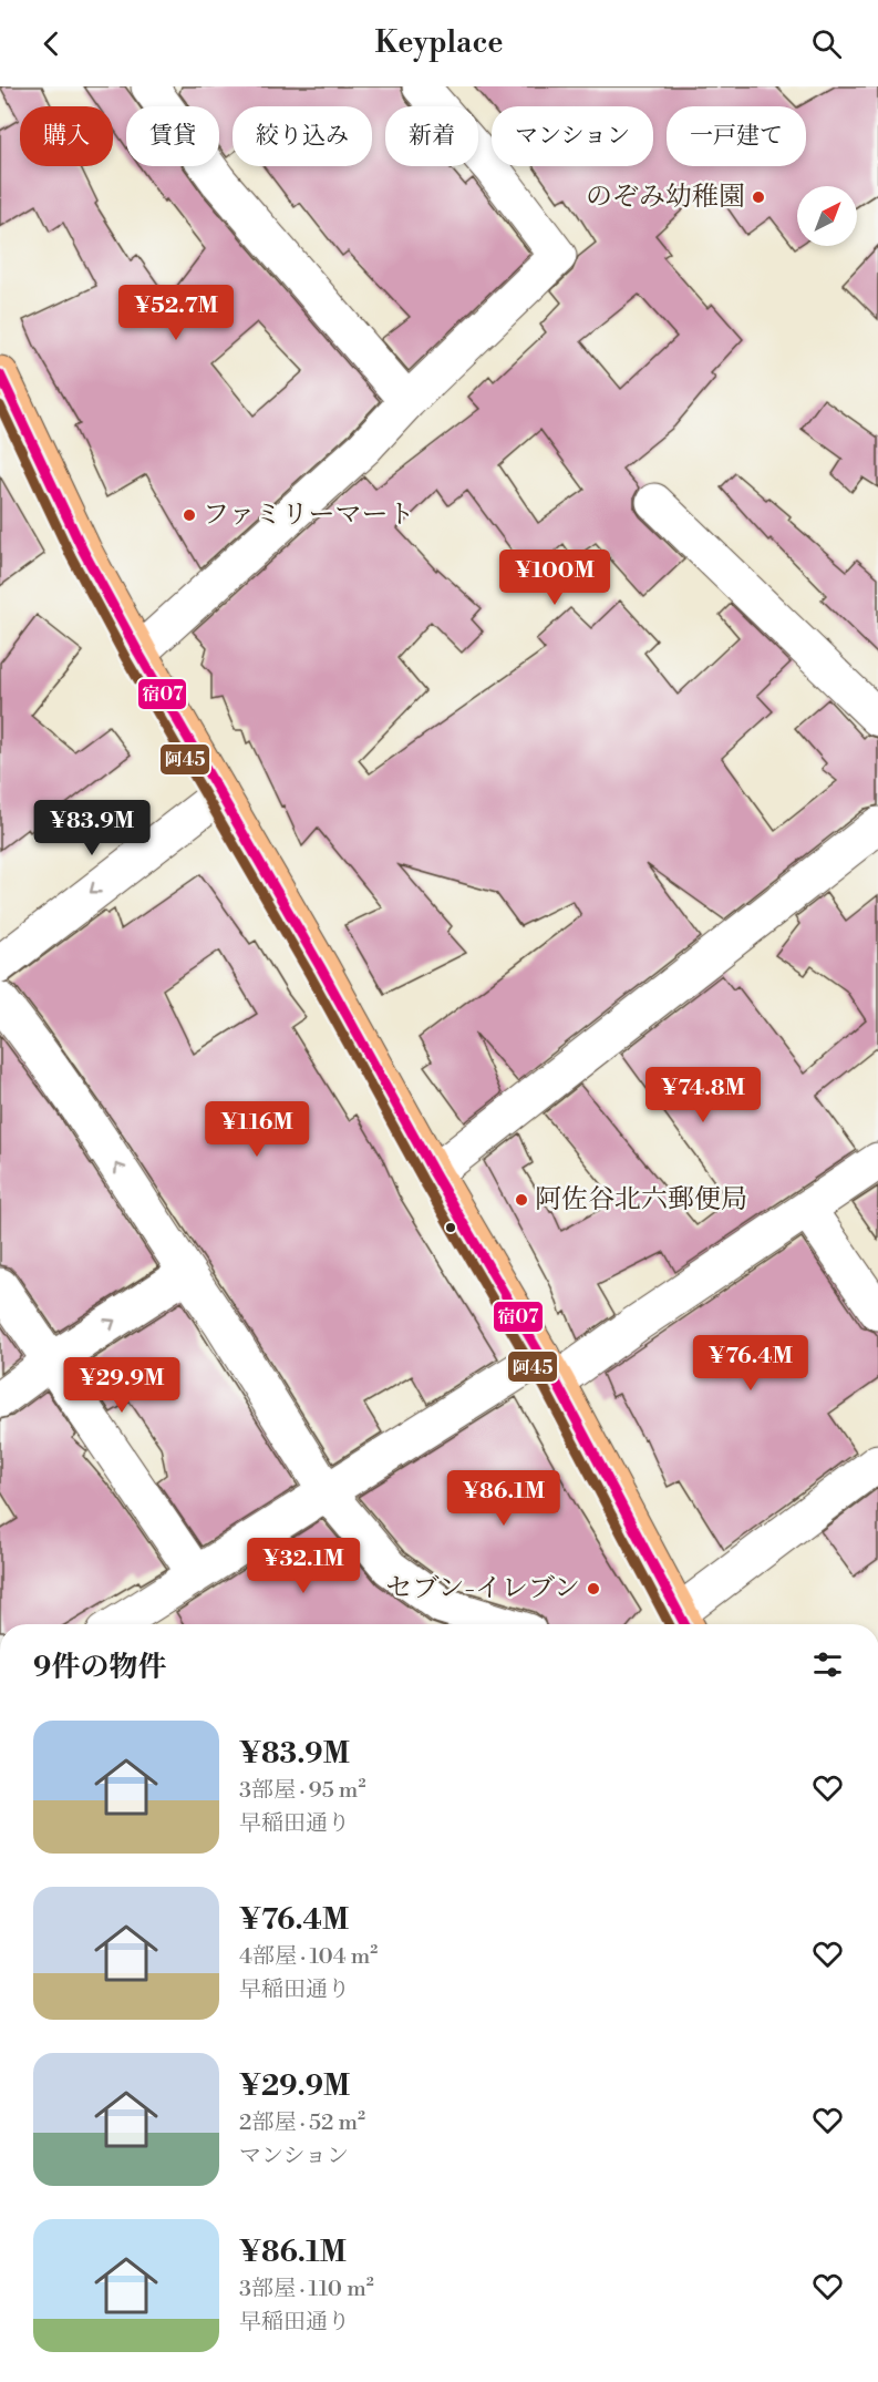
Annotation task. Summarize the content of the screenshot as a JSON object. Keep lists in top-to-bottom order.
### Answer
{
  "places": [
    "のぞみ幼稚園",
    "ファミリーマート",
    "阿佐谷北六郵便局",
    "セブン-イレブン"
  ],
  "lines": ["transit line 宿07", "transit line 阿45"],
  "north": "top right",
  "page": {
    "header": "Keyplace",
    "chip": [
      "購入",
      "賃貸",
      "絞り込み",
      "新着",
      "マンション",
      "一戸建て"
    ],
    "price": [
      "¥52.7M",
      "¥100M",
      "¥83.9M",
      "¥74.8M",
      "¥116M",
      "¥76.4M",
      "¥29.9M",
      "¥86.1M",
      "¥32.1M"
    ],
    "heading": "9件の物件",
    "list": [
      {
        "name": "¥83.9M",
        "note": "3部屋 · 95 m² · 早稲田通り"
      },
      {
        "name": "¥76.4M",
        "note": "4部屋 · 104 m² · 早稲田通り"
      },
      {
        "name": "¥29.9M",
        "note": "2部屋 · 52 m² · マンション"
      },
      {
        "name": "¥86.1M",
        "note": "3部屋 · 110 m² · 早稲田通り"
      }
    ]
  }
}
